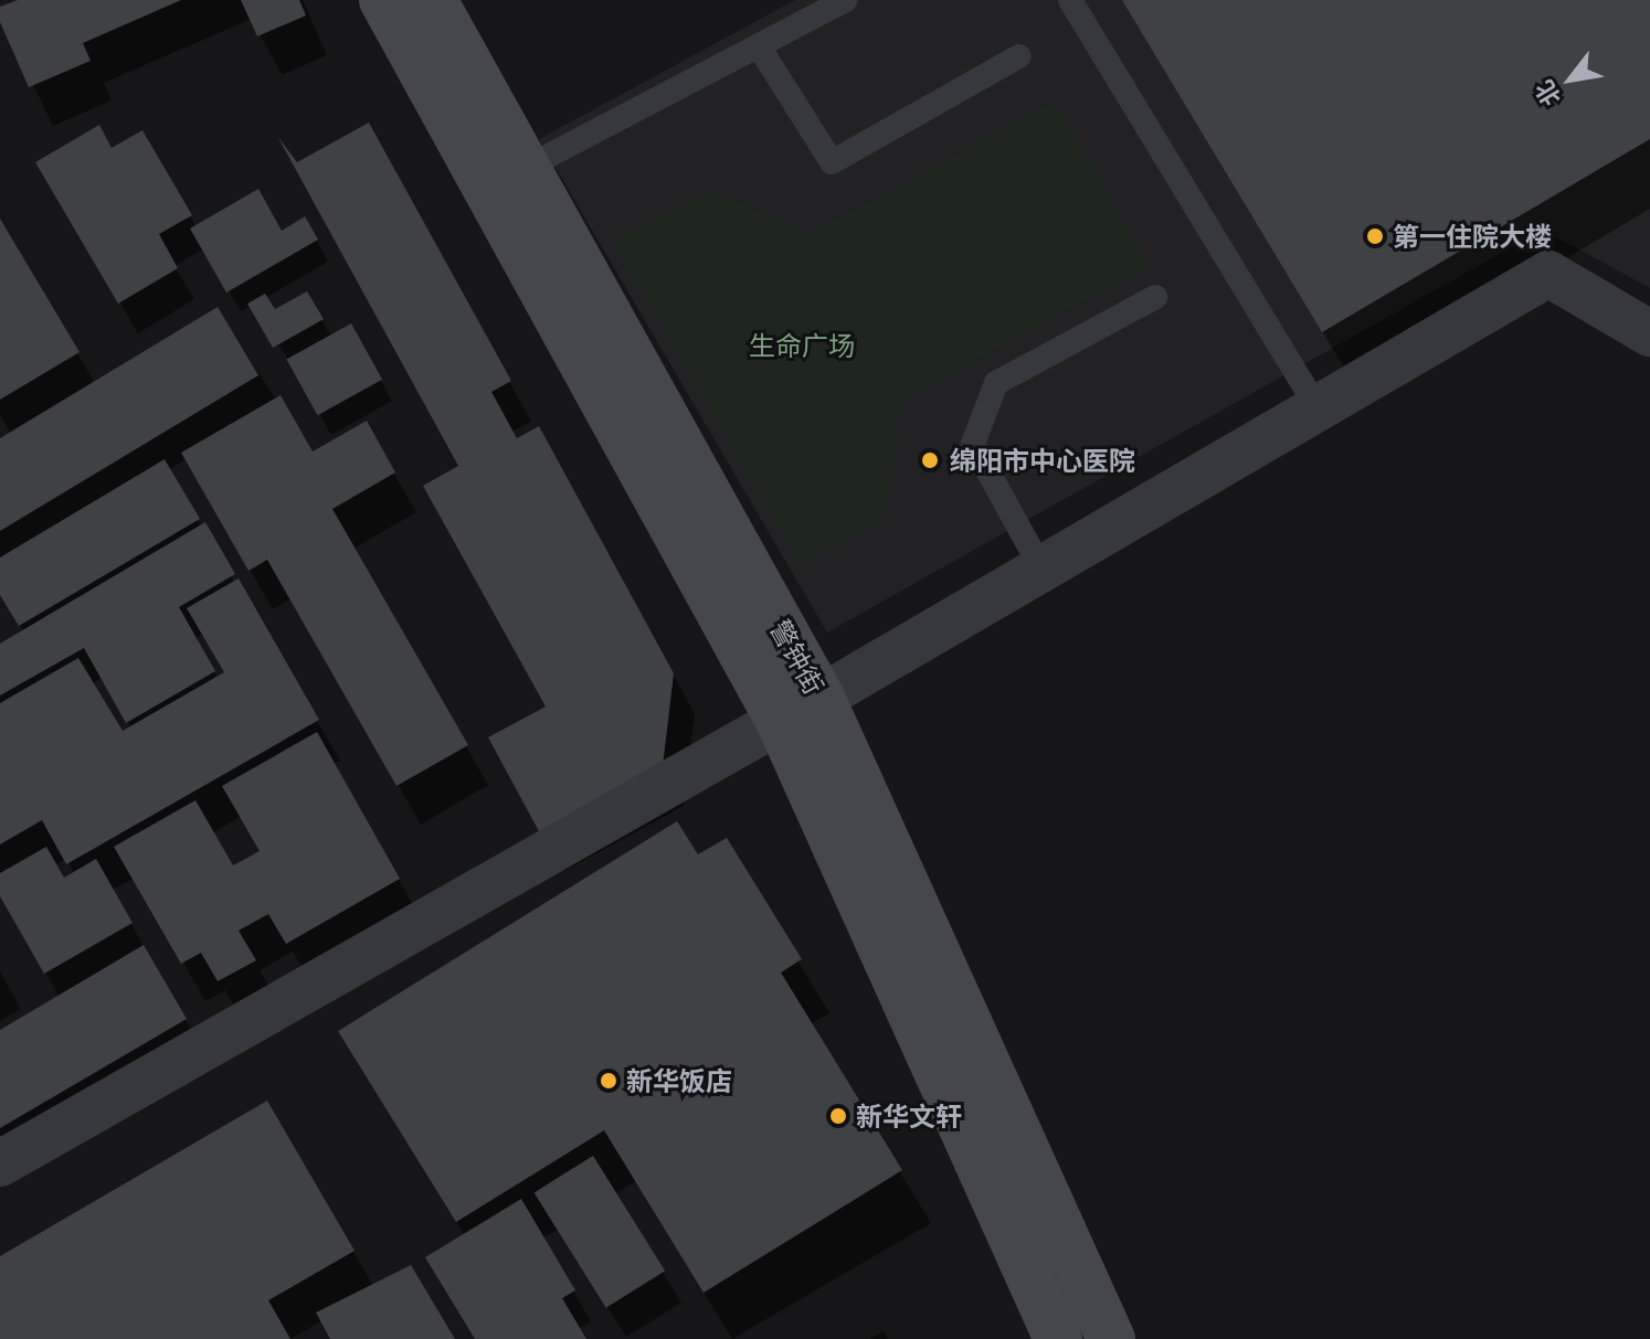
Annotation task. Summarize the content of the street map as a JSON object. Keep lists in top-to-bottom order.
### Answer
{
  "streets": {
    "main road": ["警钟街"]
  },
  "parks": ["生命广场"],
  "places": [
    "第一住院大楼",
    "绵阳市中心医院",
    "新华饭店",
    "新华文轩"
  ],
  "north": "bottom left"
}
